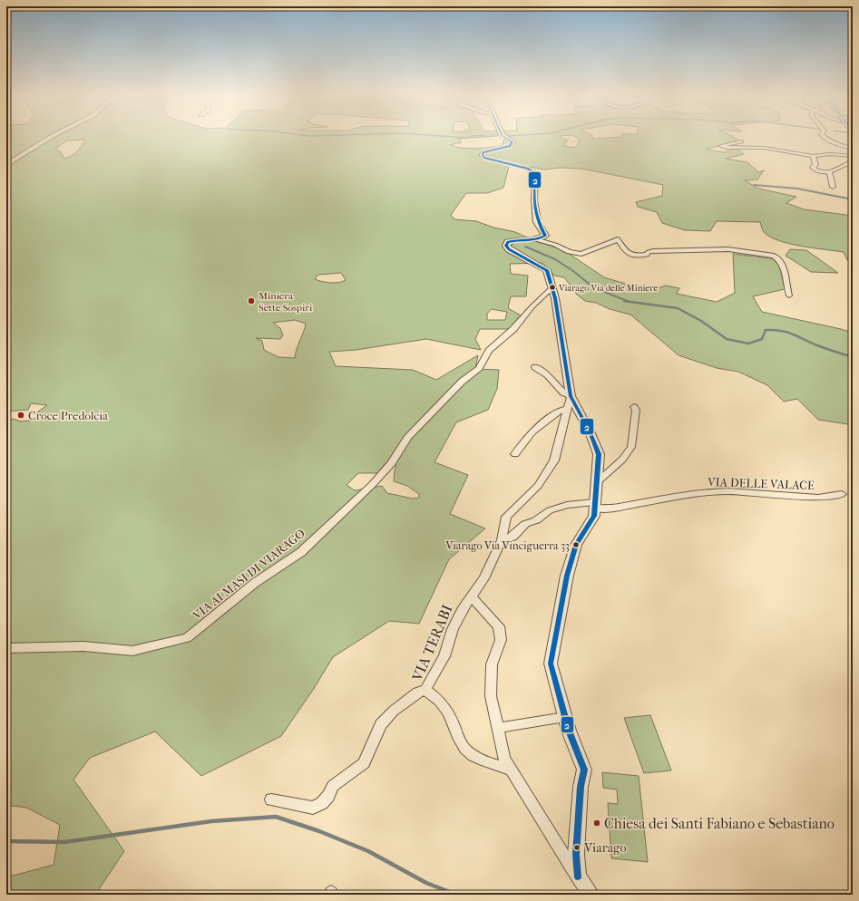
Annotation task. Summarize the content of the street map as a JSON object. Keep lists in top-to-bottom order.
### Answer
{
  "streets": {
    "street": ["VIA DELLE VALACE", "VIA AI MASI DI VIARAGO", "VIA TERABI"]
  },
  "crossings": [
    ["VIA DELLE VALACE", "VIA TERABI"]
  ],
  "places": [
    "Viarago Via delle Miniere",
    "Miniera Sette Sospiri",
    "Croce Predolcia",
    "Viarago Via Vinciguerra 33",
    "Chiesa dei Santi Fabiano e Sebastiano",
    "Viarago"
  ],
  "lines": ["transit line 2"]
}
